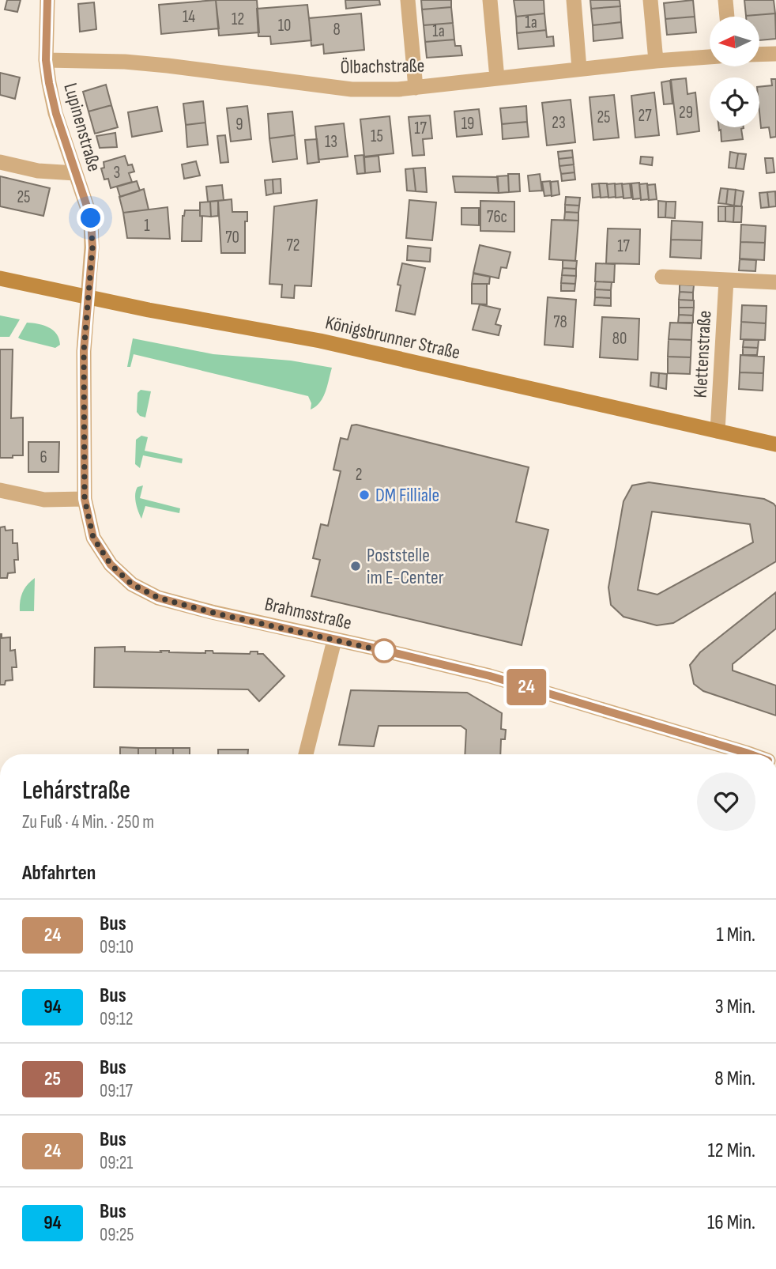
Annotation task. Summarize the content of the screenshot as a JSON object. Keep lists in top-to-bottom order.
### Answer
{
  "streets": {
    "main road": ["Königsbrunner Straße"],
    "street": [
      "Ölbachstraße",
      "Lupinenstraße",
      "Klettenstraße",
      "Brahmsstraße"
    ]
  },
  "crossings": [
    ["Ölbachstraße", "Lupinenstraße"],
    ["Lupinenstraße", "Königsbrunner Straße"],
    ["Lupinenstraße", "Brahmsstraße"],
    ["Königsbrunner Straße", "Klettenstraße"],
    ["Königsbrunner Straße", "Brahmsstraße"]
  ],
  "places": ["DM Filliale", "Poststelle im E-Center"],
  "lines": ["bus line 24"],
  "house_numbers": [
    "14",
    "12",
    "1a",
    "10",
    "8",
    "1a",
    "29",
    "27",
    "25",
    "23",
    "19",
    "9",
    "17",
    "15",
    "13",
    "3",
    "25",
    "76c",
    "1",
    "70",
    "72",
    "17",
    "78",
    "80",
    "6",
    "2"
  ],
  "north": "left",
  "page": {
    "on_map": "24",
    "heading": [
      ["Lehárstraße", "Zu Fuß · 4 Min. · 250 m"],
      "Abfahrten"
    ],
    "list": [
      {
        "mark": "24",
        "name": "Bus",
        "note": "09:10",
        "value": "1 Min."
      },
      {
        "mark": "94",
        "name": "Bus",
        "note": "09:12",
        "value": "3 Min."
      },
      {
        "mark": "25",
        "name": "Bus",
        "note": "09:17",
        "value": "8 Min."
      },
      {
        "mark": "24",
        "name": "Bus",
        "note": "09:21",
        "value": "12 Min."
      },
      {
        "mark": "94",
        "name": "Bus",
        "note": "09:25",
        "value": "16 Min."
      }
    ]
  }
}
